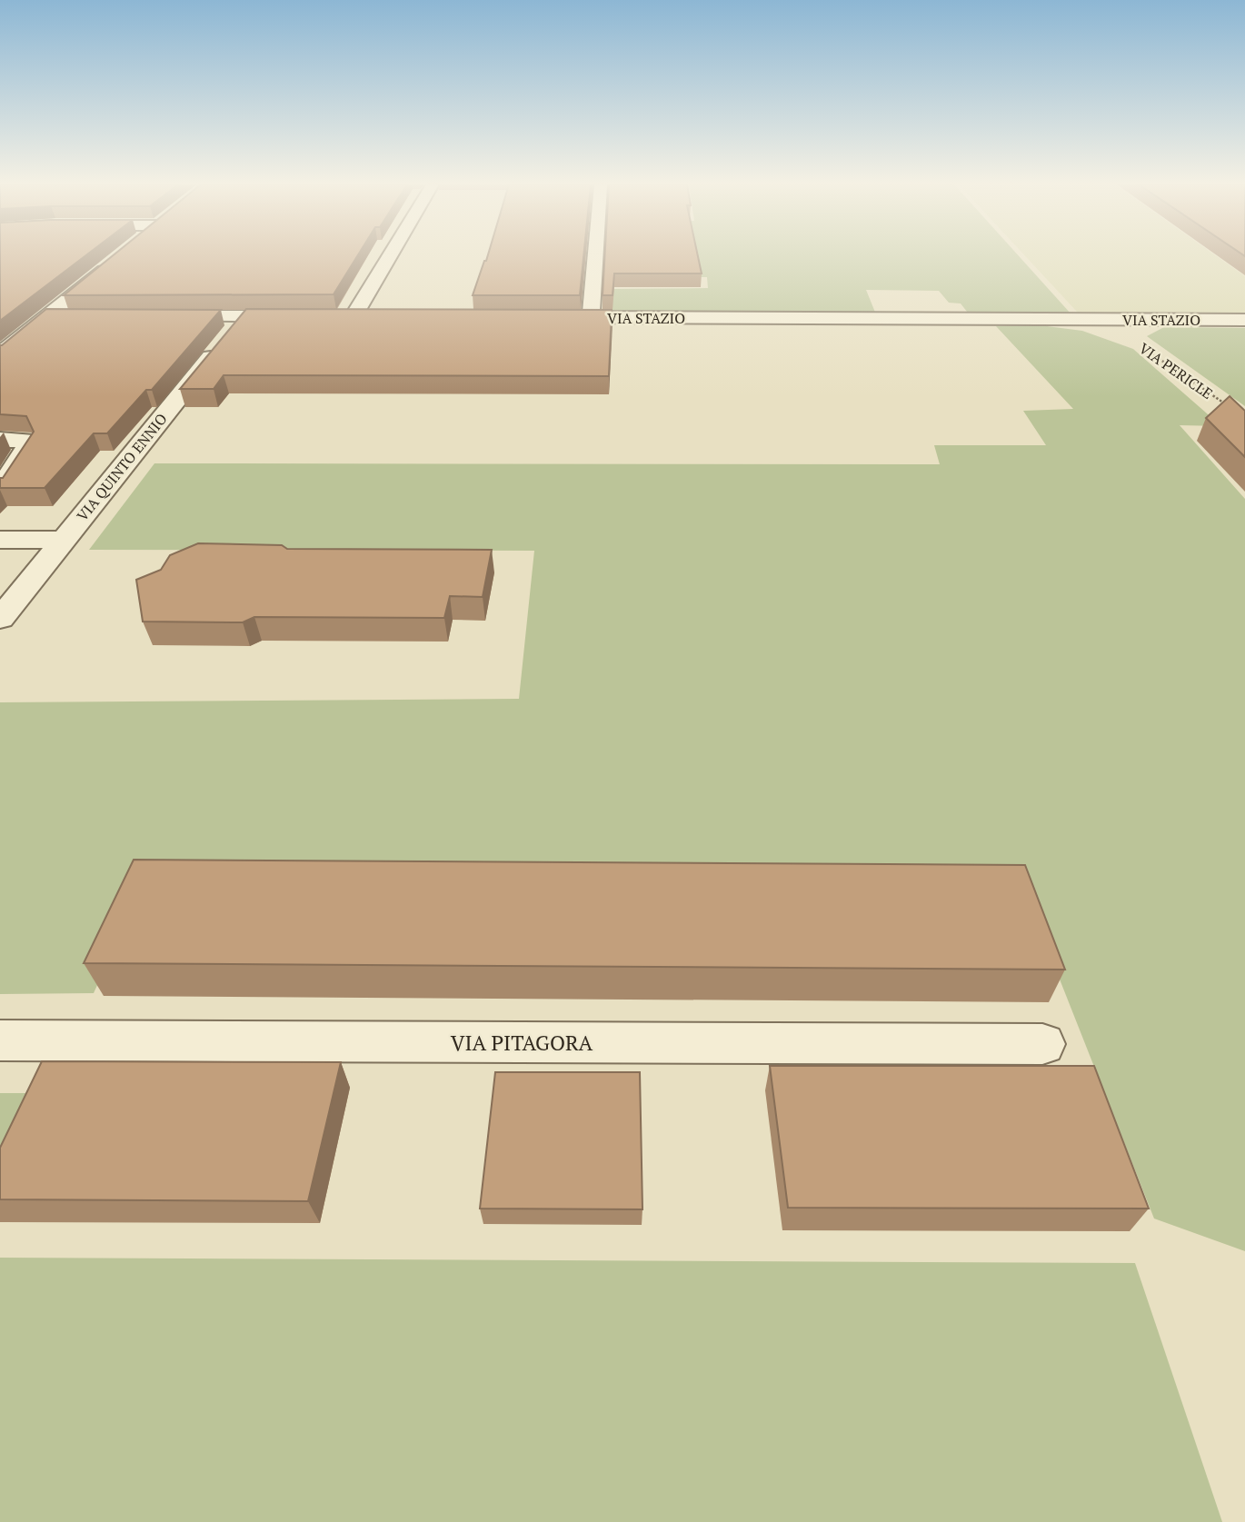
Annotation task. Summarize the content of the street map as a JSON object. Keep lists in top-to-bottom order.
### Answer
{
  "streets": {
    "street": ["VIA STAZIO", "VIA QUINTO ENNIO", "VIA PITAGORA"],
    "path": ["VIA PERICLE"]
  },
  "crossings": [
    ["VIA STAZIO", "VIA PERICLE"]
  ]
}
